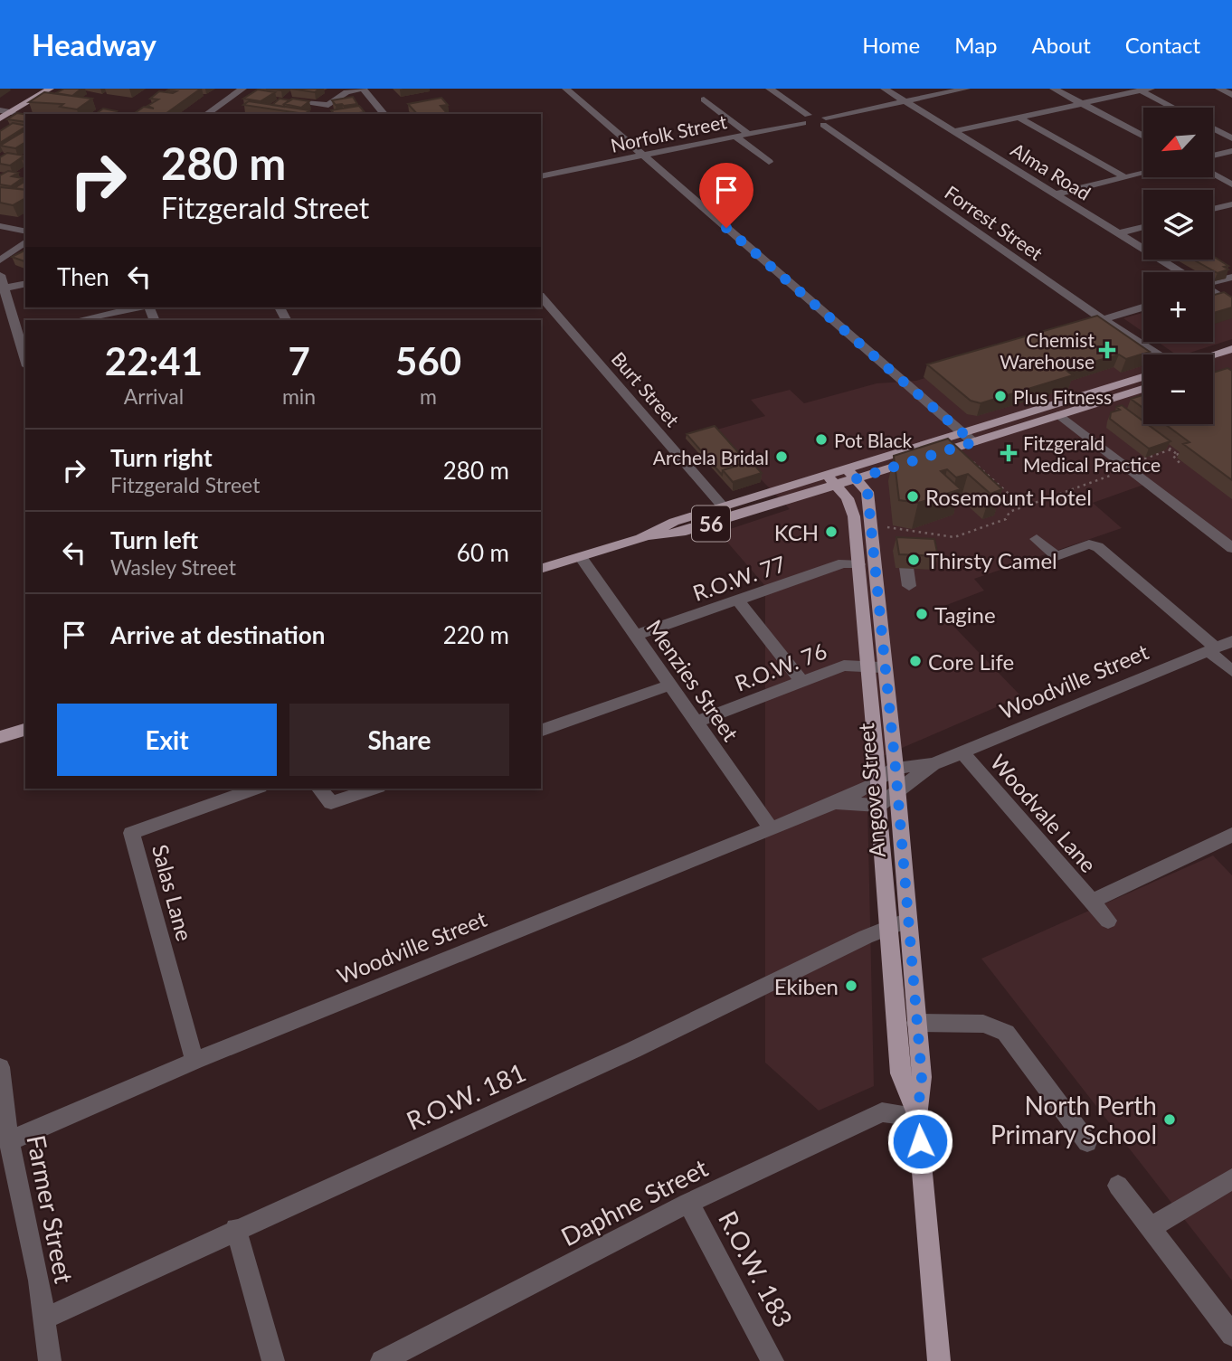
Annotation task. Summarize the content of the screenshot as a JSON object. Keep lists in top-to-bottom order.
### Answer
{
  "streets": {
    "main road": ["56", "Angove Street"],
    "street": [
      "Norfolk Street",
      "Alma Road",
      "Forrest Street",
      "Burt Street",
      "R.O.W. 77",
      "R.O.W. 76",
      "Menzies Street",
      "Woodville Street",
      "Woodvale Lane",
      "Salas Lane",
      "R.O.W. 181",
      "Daphne Street",
      "Farmer Street",
      "R.O.W. 183"
    ]
  },
  "crossings": [
    ["Burt Street", "56"],
    ["56", "Menzies Street"],
    ["56", "Angove Street"],
    ["R.O.W. 77", "Menzies Street"],
    ["R.O.W. 77", "Angove Street"],
    ["R.O.W. 76", "Menzies Street"],
    ["R.O.W. 76", "Angove Street"],
    ["Menzies Street", "Woodville Street"],
    ["Woodville Street", "Angove Street"],
    ["Woodville Street", "Woodvale Lane"],
    ["Woodville Street", "Salas Lane"],
    ["Woodville Street", "Farmer Street"],
    ["Angove Street", "R.O.W. 181"],
    ["Angove Street", "Daphne Street"],
    ["R.O.W. 181", "Farmer Street"],
    ["Daphne Street", "R.O.W. 183"]
  ],
  "places": {
    "health": ["Chemist Warehouse", "Fitzgerald Medical Practice"],
    "other": [
      "Plus Fitness",
      "Pot Black",
      "Archela Bridal",
      "Rosemount Hotel",
      "KCH",
      "Thirsty Camel",
      "Tagine",
      "Core Life",
      "Ekiben",
      "North Perth Primary School"
    ]
  },
  "north": "bottom left",
  "page": {
    "header": "Headway",
    "nav": [
      "Home",
      "Map",
      "About",
      "Contact"
    ],
    "map_buttons": ["+", "−"],
    "turn": ["280 m", "Fitzgerald Street"],
    "then": "Then",
    "eta": [
      "22:41",
      "Arrival",
      "7",
      "min",
      "560",
      "m"
    ],
    "list": [
      {
        "name": "Turn right",
        "note": "Fitzgerald Street",
        "value": "280 m"
      },
      {
        "name": "Turn left",
        "note": "Wasley Street",
        "value": "60 m"
      },
      {
        "name": "Arrive at destination",
        "value": "220 m"
      }
    ],
    "buttons": ["Exit", "Share"]
  }
}
